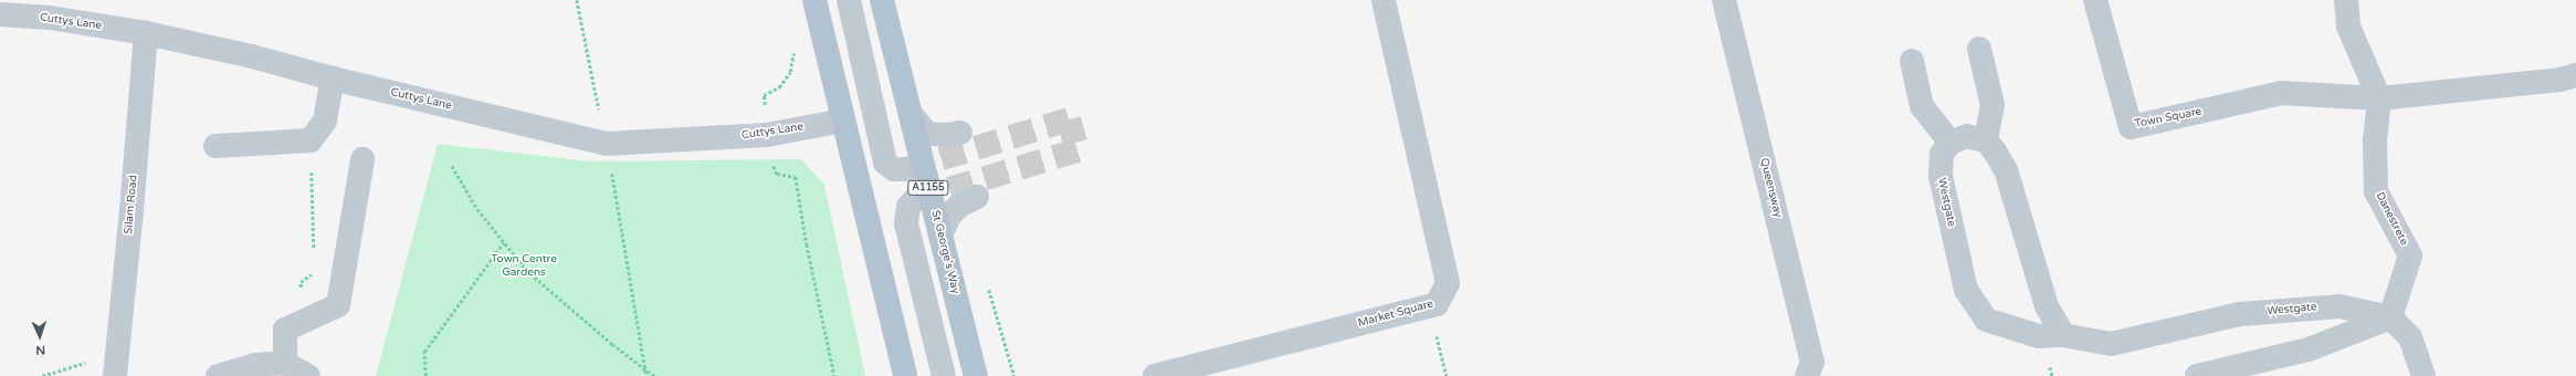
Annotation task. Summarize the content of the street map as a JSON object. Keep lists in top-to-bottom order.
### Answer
{
  "streets": {
    "main road": ["A1155", "St George's Way"],
    "street": [
      "Cuttys Lane",
      "Town Square",
      "Queensway",
      "Westgate",
      "Silam Road",
      "Danestrete",
      "Market Square"
    ]
  },
  "crossings": [
    ["Cuttys Lane", "Silam Road"],
    ["Town Square", "Danestrete"],
    ["Westgate", "Danestrete"]
  ],
  "parks": ["Town Centre Gardens"],
  "north": "bottom"
}
